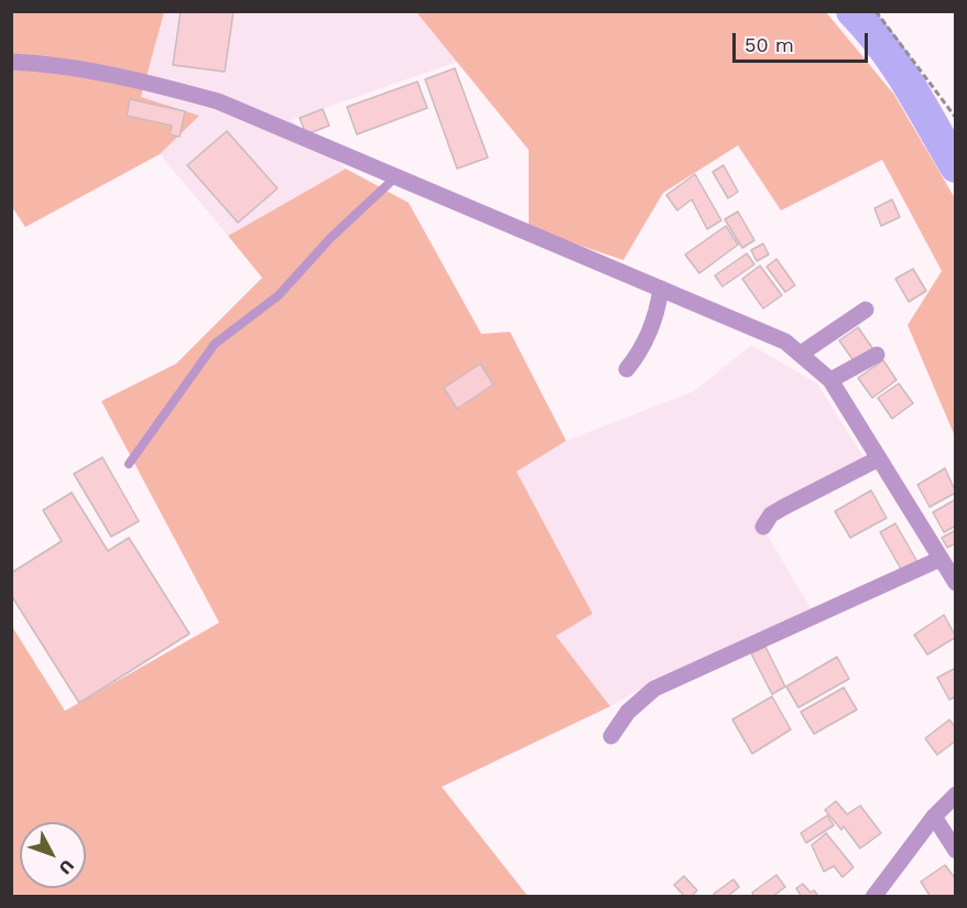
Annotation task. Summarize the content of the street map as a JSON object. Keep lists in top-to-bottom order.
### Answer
{
  "scale_bar": "50 m",
  "north": "bottom right"
}
